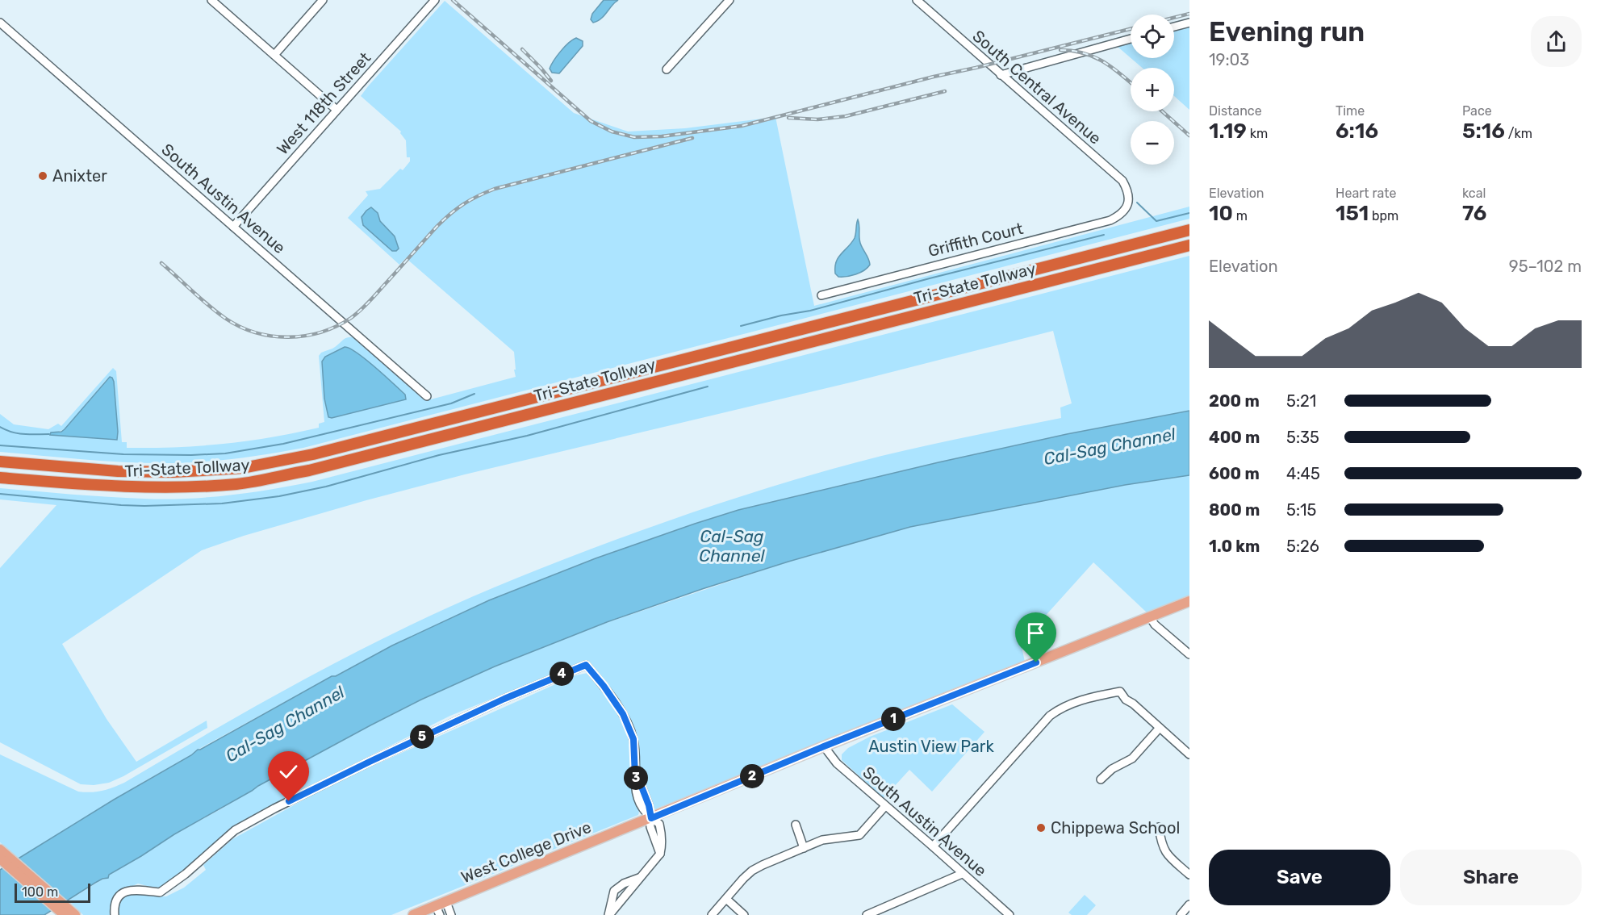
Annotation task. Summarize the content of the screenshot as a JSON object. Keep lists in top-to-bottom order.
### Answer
{
  "streets": {
    "highway": ["Tri-State Tollway"],
    "main road": ["West College Drive"],
    "street": [
      "South Central Avenue",
      "West 118th Street",
      "South Austin Avenue",
      "Griffith Court"
    ]
  },
  "crossings": [
    ["South Central Avenue", "Griffith Court"],
    ["West 118th Street", "South Austin Avenue"],
    ["South Austin Avenue", "West College Drive"]
  ],
  "water": ["Cal-Sag Channel"],
  "parks": ["Austin View Park"],
  "places": ["Anixter", "Chippewa School"],
  "scale_bar": "100 m",
  "page": {
    "heading": ["Evening run", "19:03"],
    "map_buttons": ["+", "−"],
    "stats": [
      ["Distance", "1.19 km"],
      ["Time", "6:16"],
      ["Pace", "5:16 /km"],
      ["Elevation", "10 m"],
      ["Heart rate", "151 bpm"],
      ["kcal", "76"]
    ],
    "chart": ["Elevation", "95–102 m"],
    "list": [
      {
        "name": "200 m",
        "note": "5:21"
      },
      {
        "name": "400 m",
        "note": "5:35"
      },
      {
        "name": "600 m",
        "note": "4:45"
      },
      {
        "name": "800 m",
        "note": "5:15"
      },
      {
        "name": "1.0 km",
        "note": "5:26"
      }
    ],
    "pins": [
      "4",
      "1",
      "5",
      "2",
      "3"
    ],
    "buttons": ["Save", "Share"],
    "scale": "100 m"
  }
}
